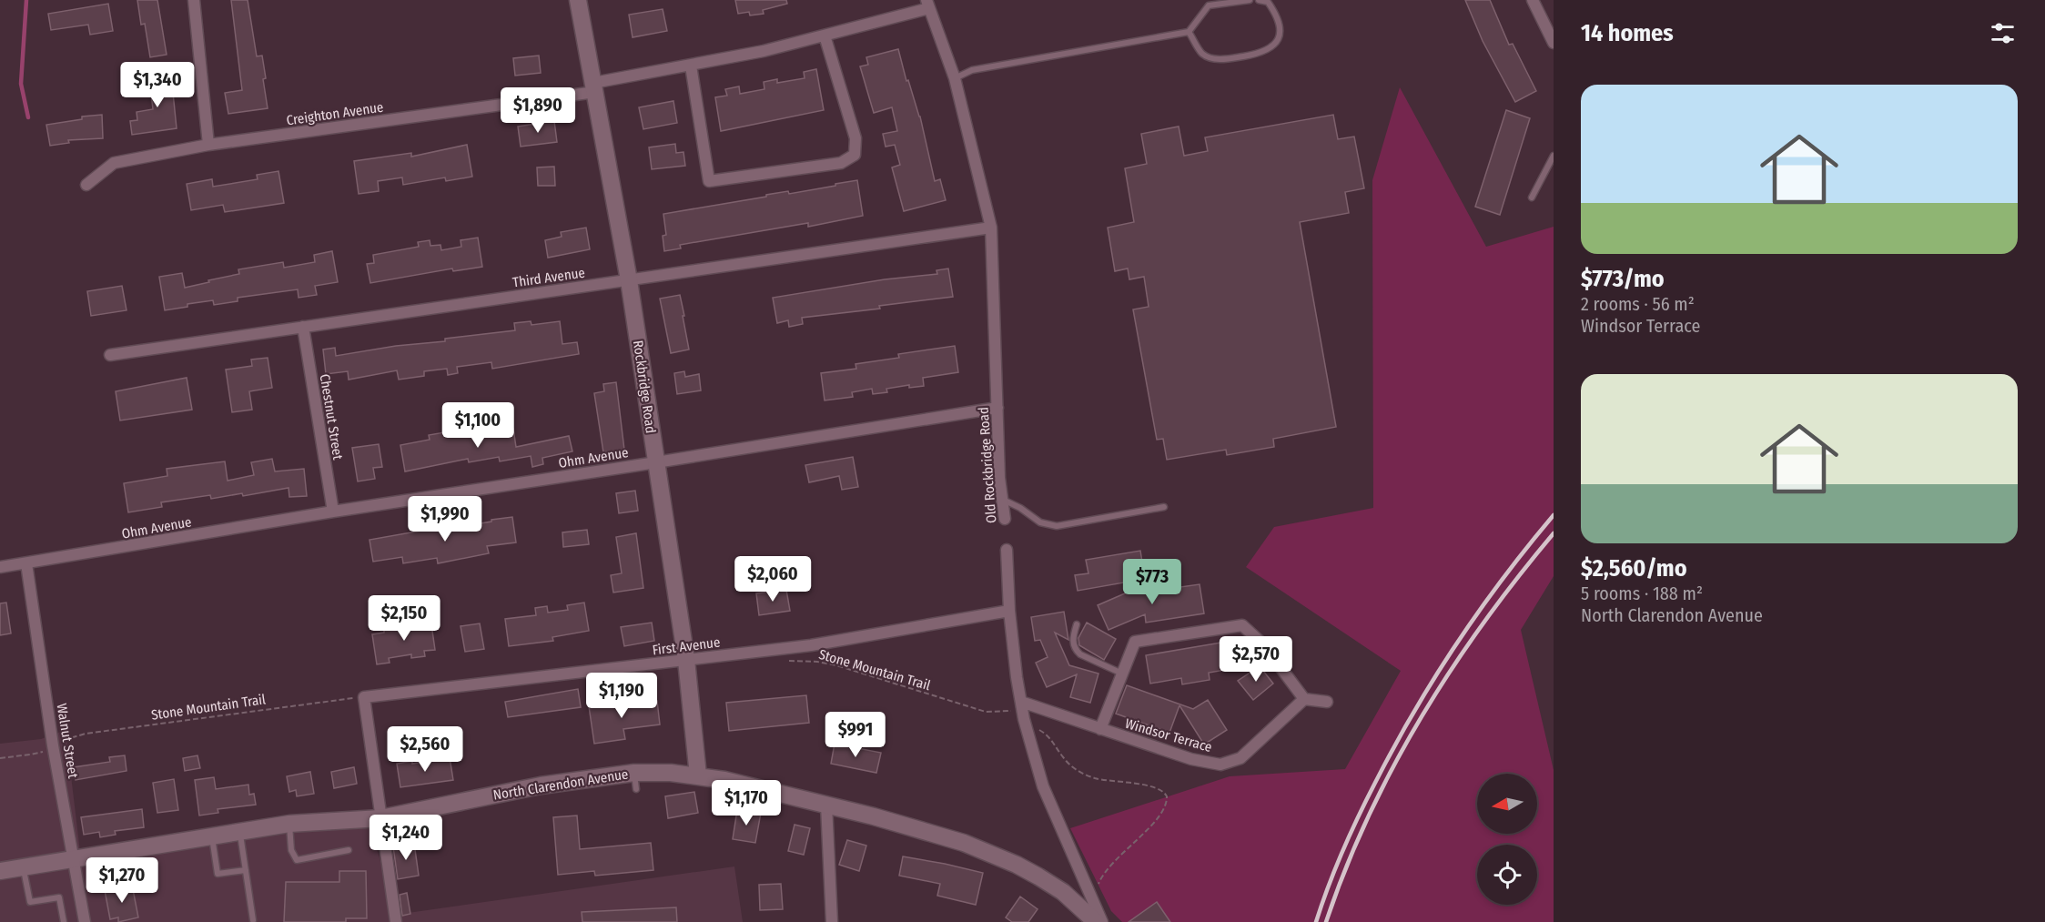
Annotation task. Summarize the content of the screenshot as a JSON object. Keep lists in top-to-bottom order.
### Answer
{
  "streets": {
    "street": [
      "Creighton Avenue",
      "Third Avenue",
      "Rockbridge Road",
      "Chestnut Street",
      "Ohm Avenue",
      "Old Rockbridge Road",
      "First Avenue",
      "Windsor Terrace",
      "Walnut Street",
      "North Clarendon Avenue"
    ],
    "path": ["Stone Mountain Trail"]
  },
  "crossings": [
    ["Creighton Avenue", "Rockbridge Road"],
    ["Creighton Avenue", "Old Rockbridge Road"],
    ["Third Avenue", "Rockbridge Road"],
    ["Third Avenue", "Chestnut Street"],
    ["Third Avenue", "Old Rockbridge Road"],
    ["Rockbridge Road", "Ohm Avenue"],
    ["Rockbridge Road", "First Avenue"],
    ["Rockbridge Road", "North Clarendon Avenue"],
    ["Chestnut Street", "Ohm Avenue"],
    ["Ohm Avenue", "Old Rockbridge Road"],
    ["Ohm Avenue", "Walnut Street"],
    ["First Avenue", "Stone Mountain Trail"],
    ["Stone Mountain Trail", "Windsor Terrace"],
    ["Walnut Street", "North Clarendon Avenue"]
  ],
  "north": "left",
  "page": {
    "heading": "14 homes",
    "price": [
      "$1,340",
      "$1,890",
      "$1,100",
      "$1,990",
      "$2,060",
      "$773",
      "$2,150",
      "$2,570",
      "$1,190",
      "$991",
      "$2,560",
      "$1,170",
      "$1,240",
      "$1,270"
    ],
    "list": [
      {
        "name": "$773/mo",
        "note": "2 rooms · 56 m² · Windsor Terrace"
      },
      {
        "name": "$2,560/mo",
        "note": "5 rooms · 188 m² · North Clarendon Avenue"
      }
    ]
  }
}
